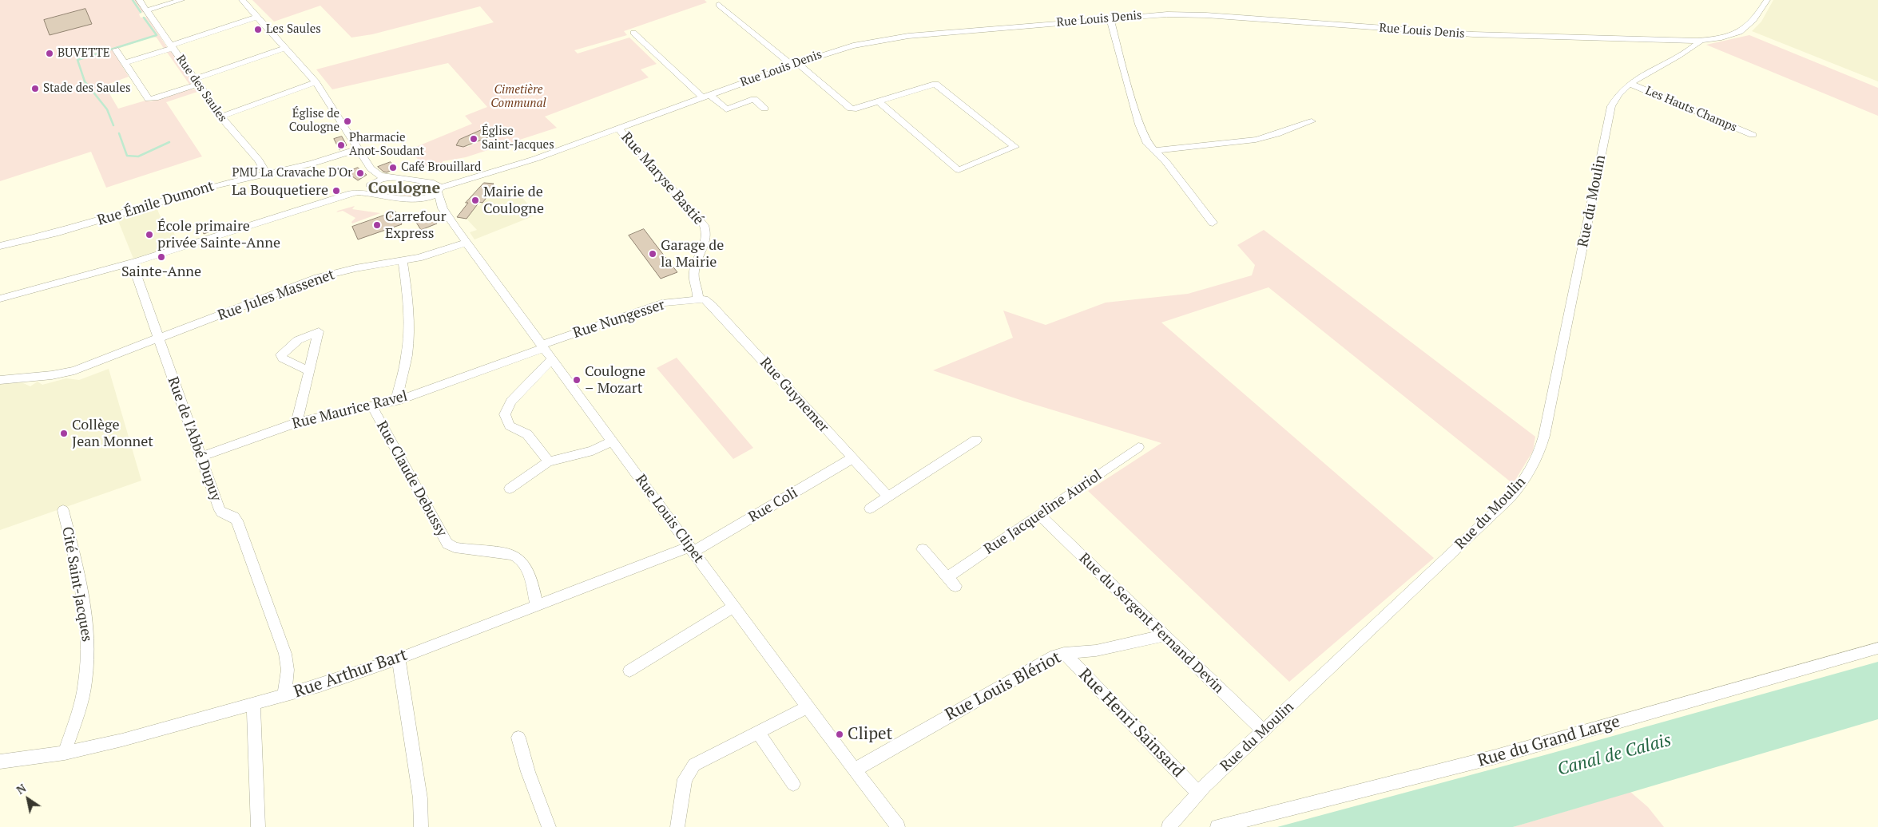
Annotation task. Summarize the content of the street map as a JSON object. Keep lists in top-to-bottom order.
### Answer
{
  "streets": {
    "street": [
      "Rue Louis Denis",
      "Rue des Saules",
      "Les Hauts Champs",
      "Rue Maryse Bastié",
      "Rue du Moulin",
      "Rue Émile Dumont",
      "Rue Jules Massenet",
      "Rue Nungesser",
      "Rue Guynemer",
      "Rue Maurice Ravel",
      "Rue de l'Abbé Dupuy",
      "Rue Claude Debussy",
      "Rue Coli",
      "Rue Jacqueline Auriol",
      "Rue Louis Clipet",
      "Cité Saint-Jacques",
      "Rue du Sergent Fernand Devin",
      "Rue Arthur Bart",
      "Rue Louis Blériot",
      "Rue Henri Sainsard",
      "Rue du Grand Large"
    ]
  },
  "crossings": [
    ["Rue Louis Denis", "Rue Maryse Bastié"],
    ["Rue Louis Denis", "Rue du Moulin"],
    ["Rue Louis Denis", "Rue Louis Clipet"],
    ["Rue des Saules", "Rue Émile Dumont"],
    ["Les Hauts Champs", "Rue du Moulin"],
    ["Rue Maryse Bastié", "Rue Nungesser"],
    ["Rue Maryse Bastié", "Rue Guynemer"],
    ["Rue du Moulin", "Rue du Sergent Fernand Devin"],
    ["Rue du Moulin", "Rue Henri Sainsard"],
    ["Rue Jules Massenet", "Rue de l'Abbé Dupuy"],
    ["Rue Jules Massenet", "Rue Louis Clipet"],
    ["Rue Nungesser", "Rue Guynemer"],
    ["Rue Nungesser", "Rue Maurice Ravel"],
    ["Rue Nungesser", "Rue Louis Clipet"],
    ["Rue Guynemer", "Rue Coli"],
    ["Rue Maurice Ravel", "Rue de l'Abbé Dupuy"],
    ["Rue Maurice Ravel", "Rue Claude Debussy"],
    ["Rue Maurice Ravel", "Rue Louis Clipet"],
    ["Rue de l'Abbé Dupuy", "Rue Arthur Bart"],
    ["Rue Claude Debussy", "Rue Arthur Bart"],
    ["Rue Coli", "Rue Louis Clipet"],
    ["Rue Coli", "Rue Arthur Bart"],
    ["Rue Jacqueline Auriol", "Rue du Sergent Fernand Devin"],
    ["Rue Louis Clipet", "Rue Arthur Bart"],
    ["Rue Louis Clipet", "Rue Louis Blériot"],
    ["Cité Saint-Jacques", "Rue Arthur Bart"],
    ["Rue du Sergent Fernand Devin", "Rue Louis Blériot"],
    ["Rue Louis Blériot", "Rue Henri Sainsard"]
  ],
  "districts": ["Coulogne"],
  "water": ["Canal de Calais"],
  "parks": ["Cimetière Communal"],
  "places": [
    "Les Saules",
    "BUVETTE",
    "Stade des Saules",
    "Église de Coulogne",
    "Église Saint-Jacques",
    "Pharmacie Anot-Soudant",
    "Café Brouillard",
    "PMU La Cravache D'Or",
    "La Bouquetiere",
    "Mairie de Coulogne",
    "Carrefour Express",
    "École primaire privée Sainte-Anne",
    "Garage de la Mairie",
    "Sainte-Anne",
    "Coulogne – Mozart",
    "Collège Jean Monnet",
    "Clipet"
  ],
  "north": "top left"
}
